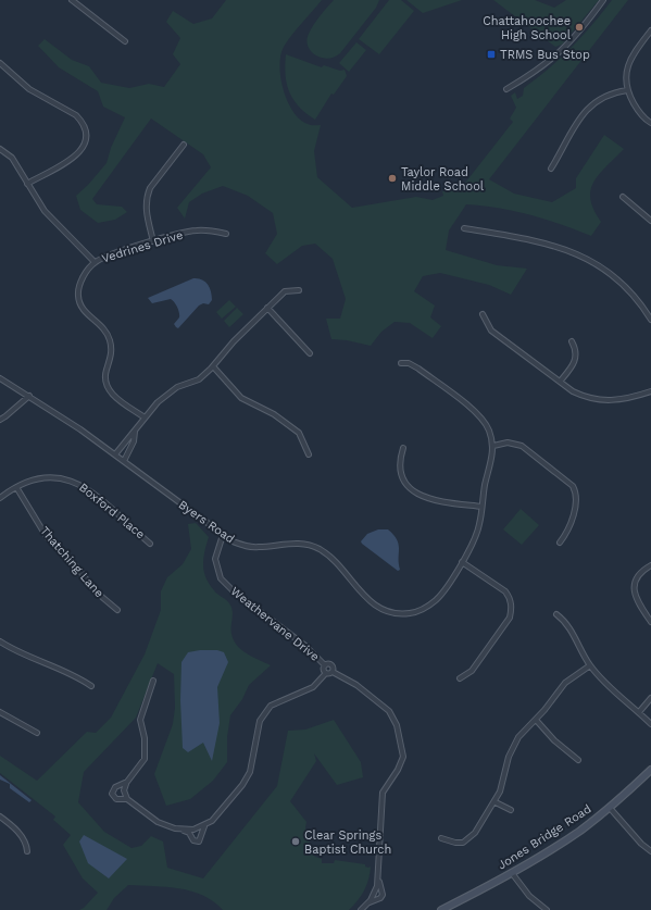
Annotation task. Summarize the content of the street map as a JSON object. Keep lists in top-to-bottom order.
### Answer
{
  "streets": {
    "main road": ["Jones Bridge Road"],
    "street": [
      "Vedrines Drive",
      "Boxford Place",
      "Byers Road",
      "Thatching Lane",
      "Weathervane Drive"
    ]
  },
  "crossings": [
    ["Boxford Place", "Thatching Lane"],
    ["Byers Road", "Weathervane Drive"]
  ],
  "places": {
    "other": ["Chattahoochee High School", "Taylor Road Middle School", "Clear Springs Baptist Church"],
    "transit": ["TRMS Bus Stop"]
  }
}
